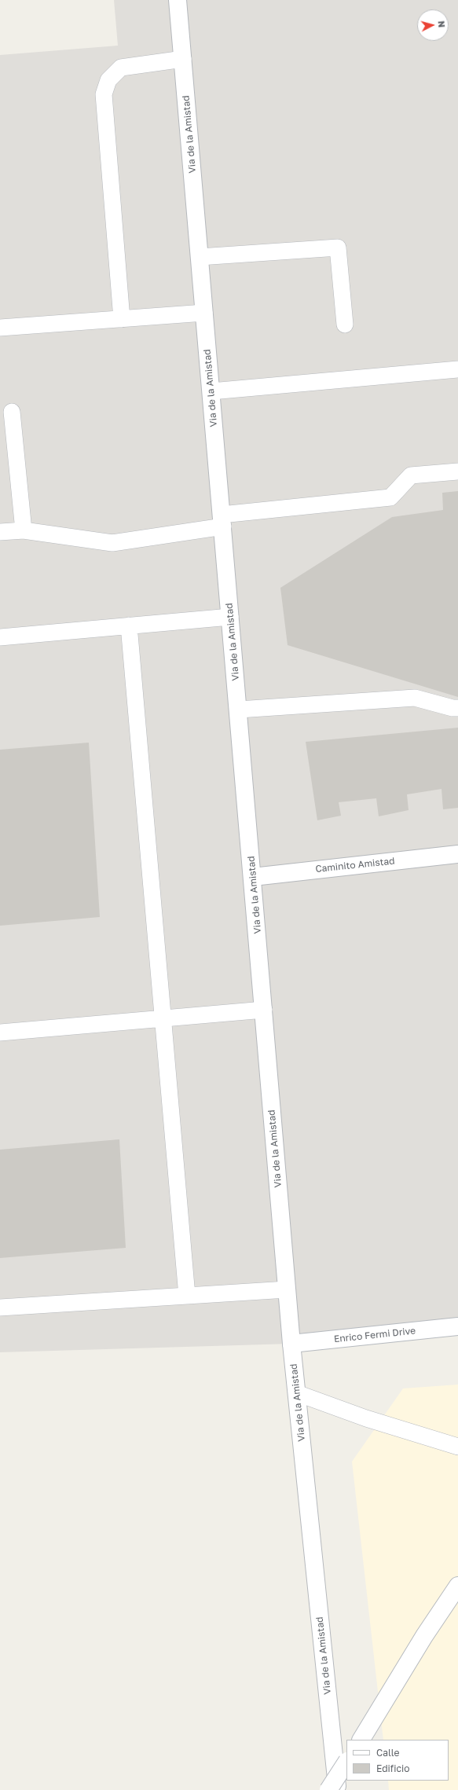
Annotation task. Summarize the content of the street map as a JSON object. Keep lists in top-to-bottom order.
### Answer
{
  "streets": {
    "street": ["Via de la Amistad", "Caminito Amistad", "Enrico Fermi Drive"]
  },
  "crossings": [
    ["Via de la Amistad", "Caminito Amistad"],
    ["Via de la Amistad", "Enrico Fermi Drive"]
  ],
  "legend": ["Calle", "Edificio"],
  "north": "right"
}
